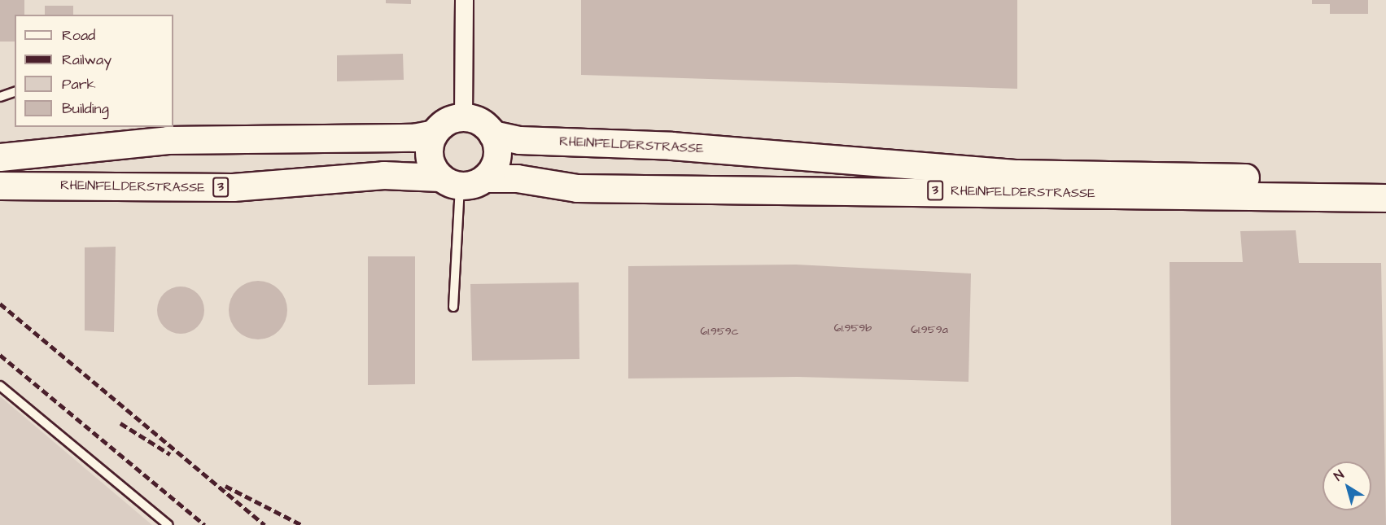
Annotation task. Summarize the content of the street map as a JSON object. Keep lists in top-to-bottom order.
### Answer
{
  "streets": {
    "main road": ["RHEINFELDERSTRASSE", "3"]
  },
  "house_numbers": ["61.959b", "61.959a", "61.959c"],
  "legend": [
    "Road",
    "Railway",
    "Park",
    "Building"
  ],
  "north": "top left"
}
